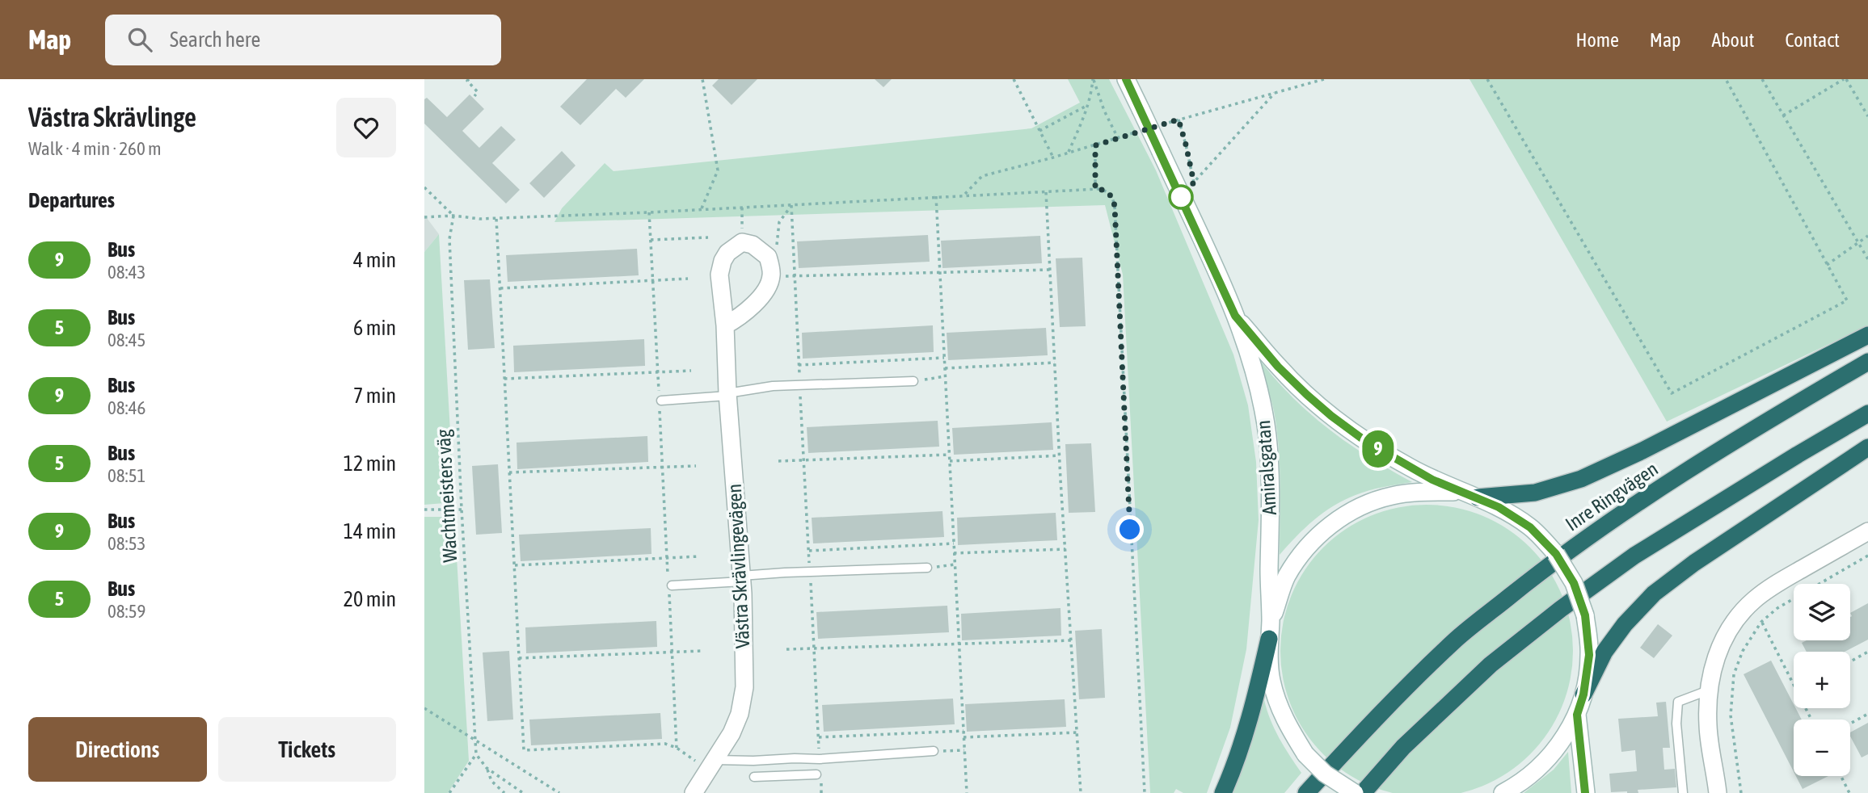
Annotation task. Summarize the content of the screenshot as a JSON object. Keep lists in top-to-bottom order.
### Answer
{
  "streets": {
    "highway": ["Inre Ringvägen"],
    "main road": ["Amiralsgatan", "Västra Skrävlingevägen"],
    "path": ["Wachtmeisters väg"]
  },
  "lines": ["bus line 9"],
  "page": {
    "header": "Map",
    "search": "Search here",
    "nav": [
      "Home",
      "Map",
      "About",
      "Contact"
    ],
    "heading": [
      ["Västra Skrävlinge", "Walk · 4 min · 260 m"],
      "Departures"
    ],
    "on_map": "9",
    "list": [
      {
        "mark": "9",
        "name": "Bus",
        "note": "08:43",
        "value": "4 min"
      },
      {
        "mark": "5",
        "name": "Bus",
        "note": "08:45",
        "value": "6 min"
      },
      {
        "mark": "9",
        "name": "Bus",
        "note": "08:46",
        "value": "7 min"
      },
      {
        "mark": "5",
        "name": "Bus",
        "note": "08:51",
        "value": "12 min"
      },
      {
        "mark": "9",
        "name": "Bus",
        "note": "08:53",
        "value": "14 min"
      },
      {
        "mark": "5",
        "name": "Bus",
        "note": "08:59",
        "value": "20 min"
      }
    ],
    "map_buttons": ["+", "−"],
    "buttons": ["Directions", "Tickets"]
  }
}
